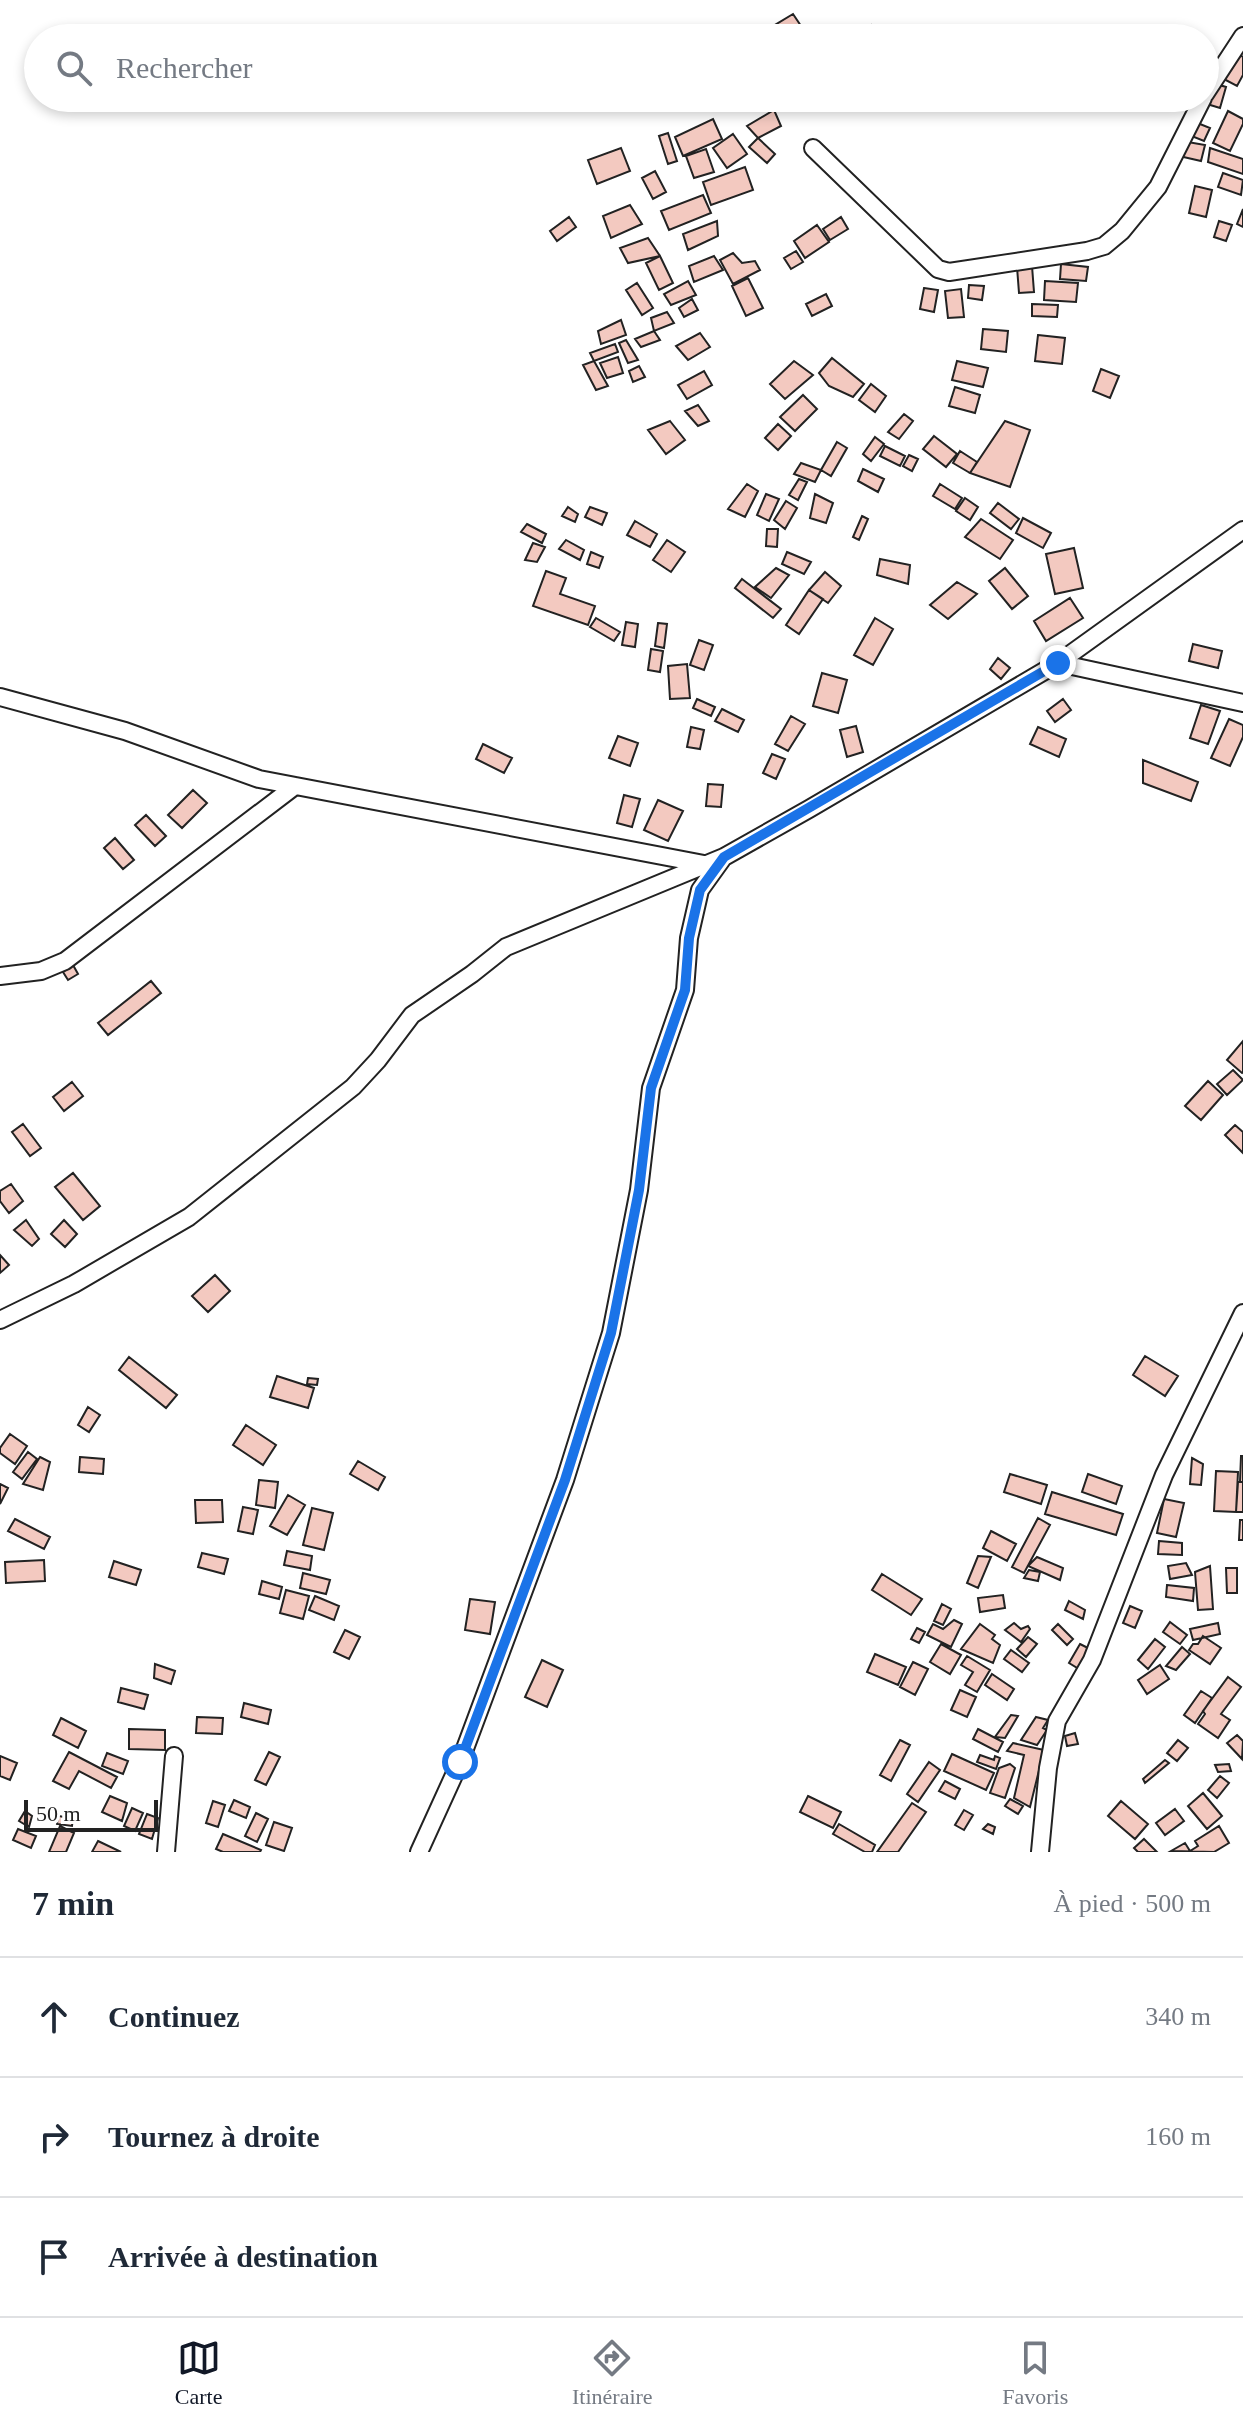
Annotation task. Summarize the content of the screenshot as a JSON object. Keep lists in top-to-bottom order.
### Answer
{
  "scale_bar": "50 m",
  "page": {
    "search": "Rechercher",
    "scale": "50 m",
    "heading": ["7 min", "À pied · 500 m"],
    "list": [
      ["Continuez", "340 m"],
      ["Tournez à droite", "160 m"],
      "Arrivée à destination"
    ],
    "nav": ["Carte", "Itinéraire", "Favoris"]
  }
}
